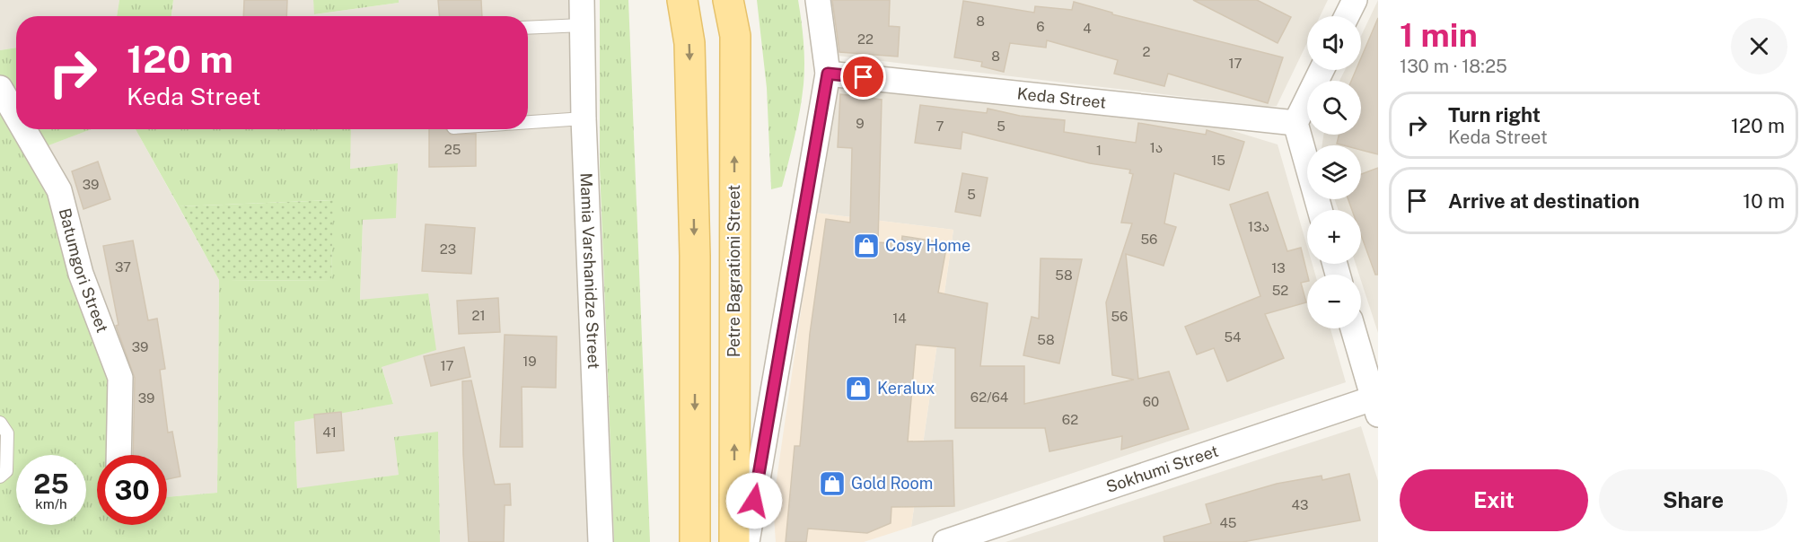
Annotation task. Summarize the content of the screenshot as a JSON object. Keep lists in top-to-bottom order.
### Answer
{
  "streets": {
    "main road": ["Petre Bagrationi Street"],
    "street": [
      "Keda Street",
      "Batumgori Street",
      "Mamia Varshanidze Street",
      "Sokhumi Street"
    ]
  },
  "places": {
    "shop": ["Cosy Home", "Keralux", "Gold Room"]
  },
  "house_numbers": [
    "8",
    "6",
    "4",
    "22",
    "2",
    "8",
    "17",
    "9",
    "7",
    "5",
    "1ა",
    "25",
    "1",
    "15",
    "39",
    "5",
    "13ა",
    "56",
    "23",
    "37",
    "13",
    "58",
    "52",
    "21",
    "56",
    "14",
    "54",
    "58",
    "39",
    "19",
    "17",
    "62/64",
    "39",
    "60",
    "62",
    "41",
    "43",
    "45"
  ],
  "page": {
    "heading": ["1 min", "130 m · 18:25"],
    "map_buttons": ["+", "−"],
    "turn": ["120 m", "Keda Street"],
    "list": [
      {
        "name": "Turn right",
        "note": "Keda Street",
        "value": "120 m"
      },
      {
        "name": "Arrive at destination",
        "value": "10 m"
      }
    ],
    "speed": "25 km/h",
    "limit": "30",
    "buttons": ["Exit", "Share"]
  }
}
